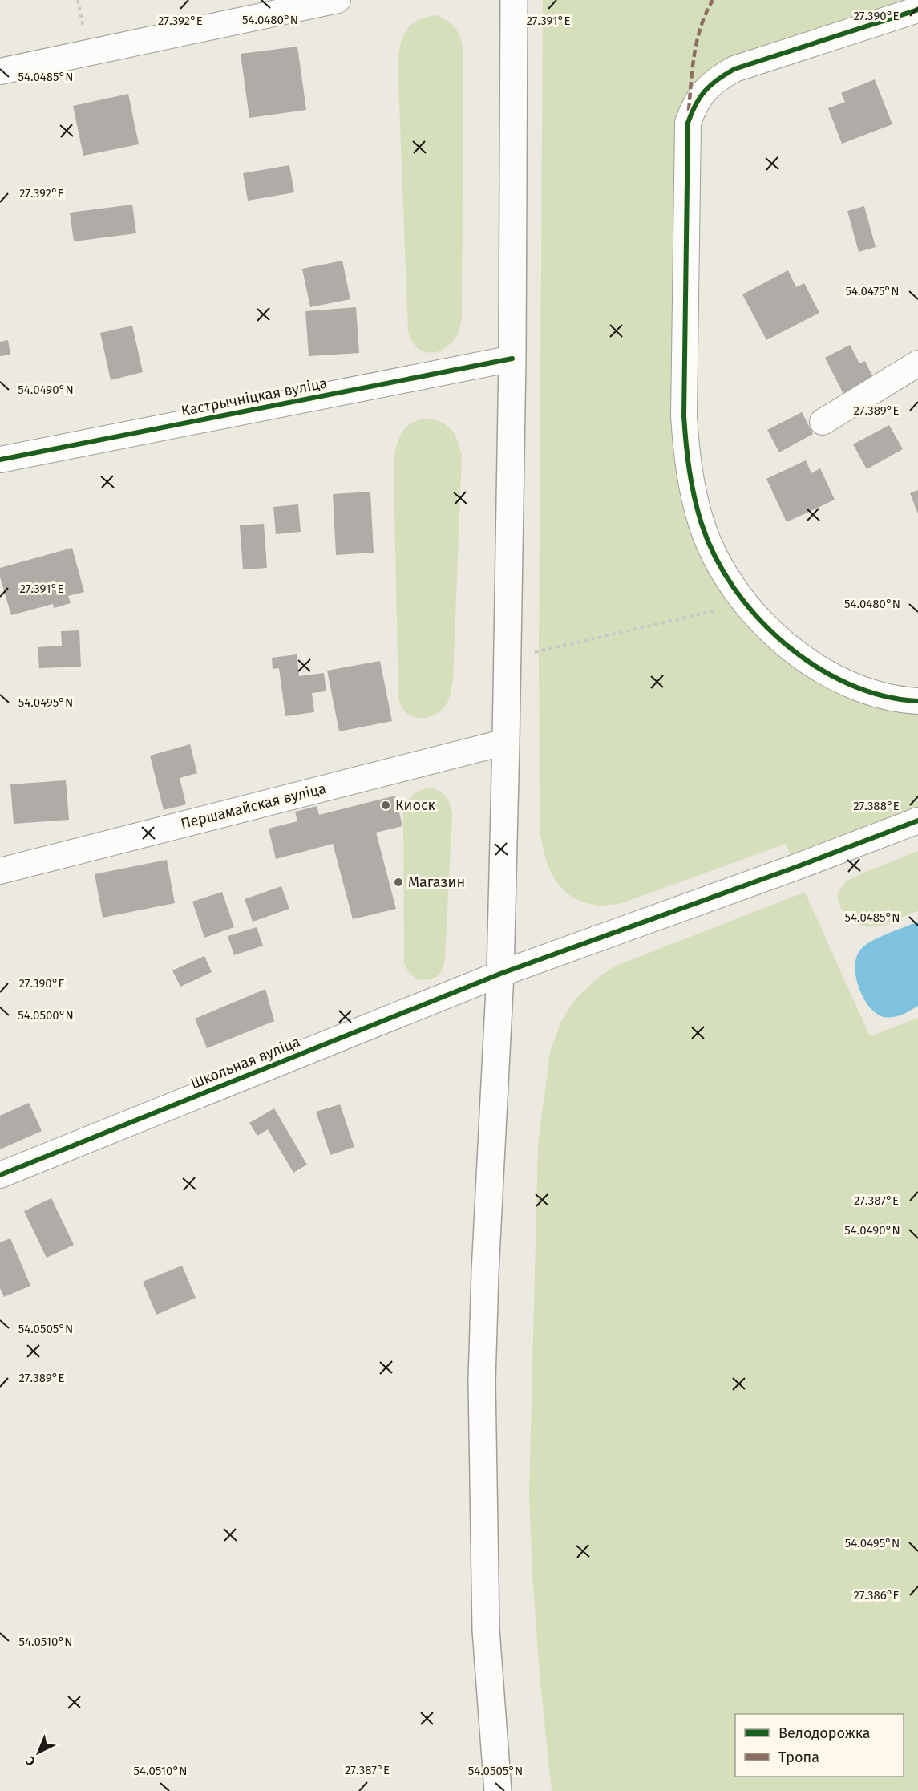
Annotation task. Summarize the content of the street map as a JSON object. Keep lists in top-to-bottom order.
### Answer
{
  "streets": {
    "street": ["Кастрычніцкая вуліца", "Першамайская вуліца", "Школьная вуліца"]
  },
  "places": ["Киоск", "Магазин"],
  "legend": ["Велодорожка", "Тропа"],
  "north": "bottom left",
  "coordinates": [
    "27.390°E",
    "54.0480°N",
    "27.392°E",
    "27.391°E",
    "54.0485°N",
    "54.0475°N",
    "54.0490°N",
    "27.389°E",
    "54.0495°N",
    "27.388°E",
    "54.0500°N",
    "27.387°E",
    "54.0505°N",
    "27.386°E",
    "54.0510°N"
  ]
}
